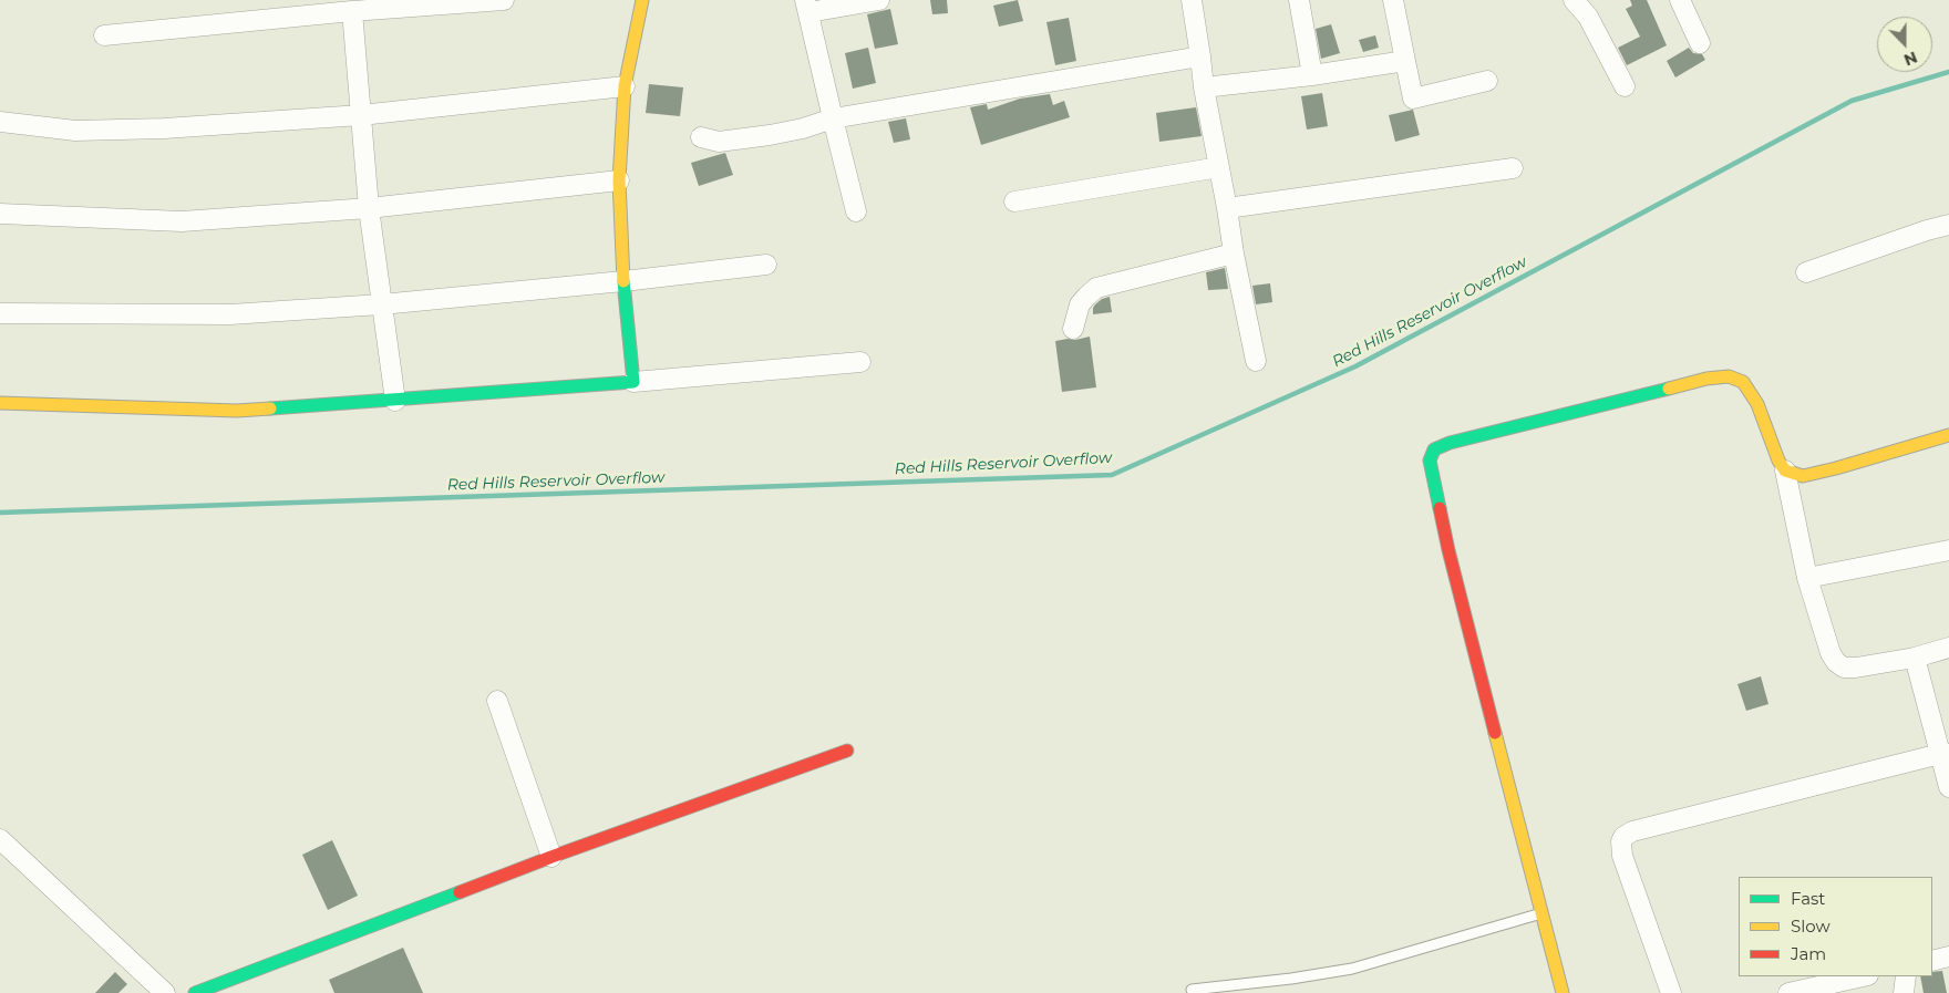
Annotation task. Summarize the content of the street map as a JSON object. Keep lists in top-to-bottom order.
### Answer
{
  "water": ["Red Hills Reservoir Overflow"],
  "legend": ["Fast", "Slow", "Jam"],
  "north": "bottom"
}
